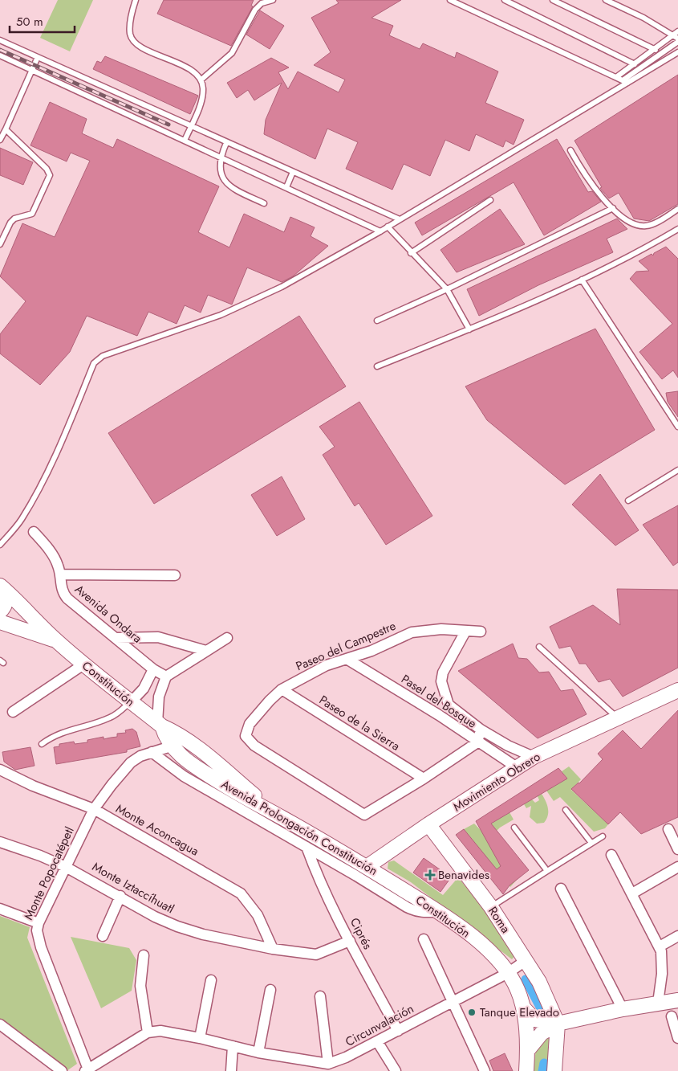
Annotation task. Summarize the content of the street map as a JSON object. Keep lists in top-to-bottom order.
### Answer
{
  "streets": {
    "street": [
      "Avenida Ondara",
      "Paseo del Campestre",
      "Constitución",
      "Pasel del Bosque",
      "Paseo de la Sierra",
      "Movimiento Obrero",
      "Avenida Prolongación Constitución",
      "Monte Aconcagua",
      "Monte Popocatépetl",
      "Monte Iztaccíhuatl",
      "Roma",
      "Ciprés",
      "Circunvalación"
    ]
  },
  "crossings": [
    ["Paseo del Campestre", "Pasel del Bosque"],
    ["Paseo del Campestre", "Paseo de la Sierra"],
    ["Constitución", "Movimiento Obrero"],
    ["Constitución", "Avenida Prolongación Constitución"],
    ["Constitución", "Monte Popocatépetl"],
    ["Constitución", "Circunvalación"],
    ["Pasel del Bosque", "Movimiento Obrero"],
    ["Movimiento Obrero", "Avenida Prolongación Constitución"],
    ["Movimiento Obrero", "Roma"],
    ["Avenida Prolongación Constitución", "Monte Popocatépetl"],
    ["Avenida Prolongación Constitución", "Ciprés"],
    ["Monte Aconcagua", "Monte Popocatépetl"],
    ["Monte Aconcagua", "Monte Iztaccíhuatl"],
    ["Monte Popocatépetl", "Monte Iztaccíhuatl"],
    ["Monte Iztaccíhuatl", "Ciprés"],
    ["Roma", "Circunvalación"],
    ["Ciprés", "Circunvalación"]
  ],
  "places": {
    "health": ["Benavides"],
    "other": ["Tanque Elevado"]
  },
  "scale_bar": "50 m"
}
